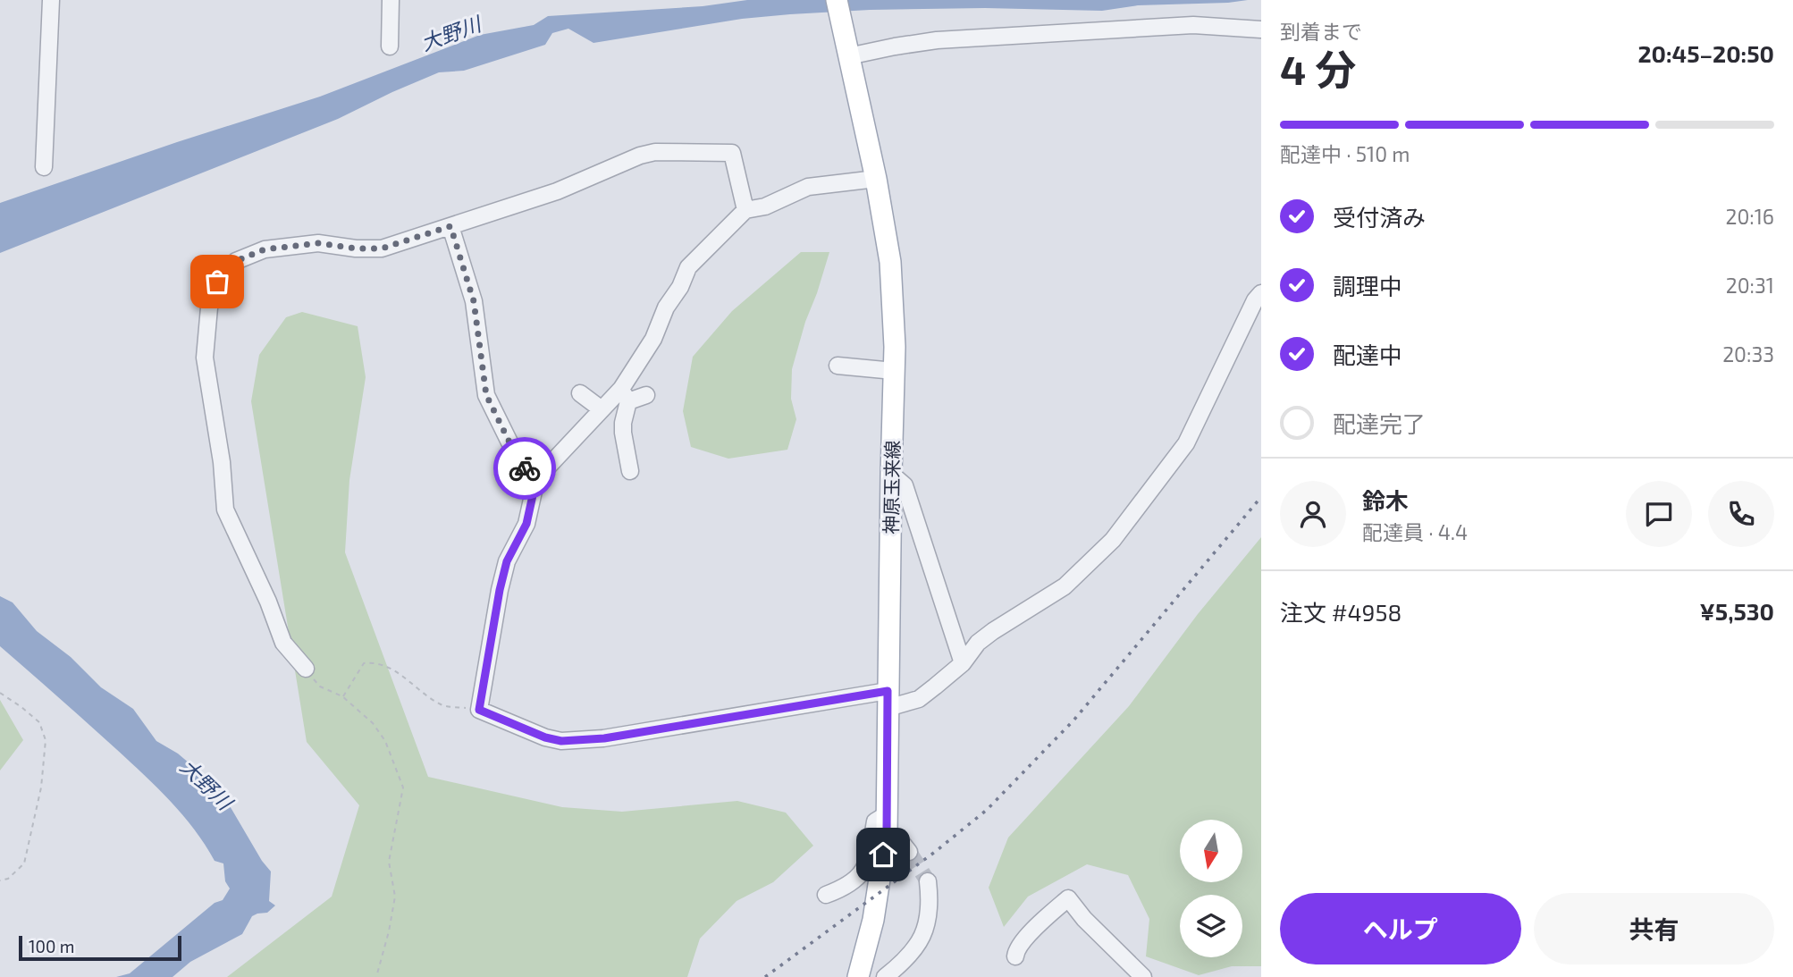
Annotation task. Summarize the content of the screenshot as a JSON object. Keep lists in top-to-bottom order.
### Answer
{
  "streets": {
    "main road": ["神原玉来線"]
  },
  "water": ["大野川"],
  "scale_bar": "100 m",
  "north": "bottom",
  "page": {
    "heading": ["4 分", "到着まで", "20:45–20:50"],
    "panel": [
      "鈴木",
      "配達員 · 4.4",
      "注文 #4958",
      "¥5,530"
    ],
    "bar": "配達中 · 510 m",
    "list": [
      ["受付済み", "20:16"],
      ["調理中", "20:31"],
      ["配達中", "20:33"],
      "配達完了"
    ],
    "buttons": ["ヘルプ", "共有"],
    "scale": "100 m"
  }
}
